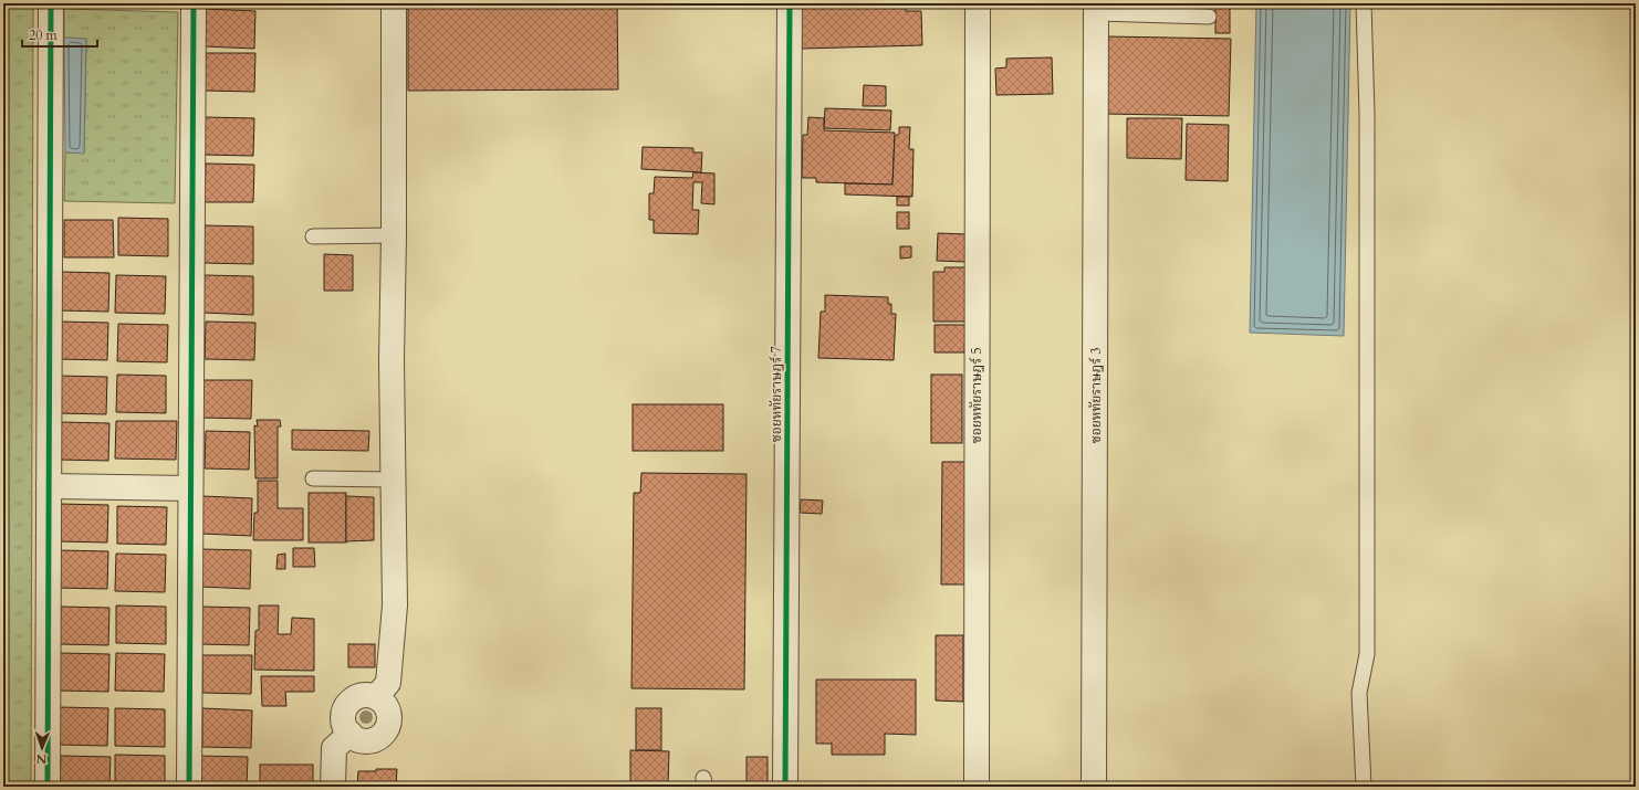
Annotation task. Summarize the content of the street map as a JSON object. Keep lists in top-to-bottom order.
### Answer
{
  "streets": {
    "street": ["ซอยหทัยราษฎร์ 7", "ซอยหทัยราษฎร์ 5", "ซอยหทัยราษฎร์ 3"]
  },
  "scale_bar": "20 m",
  "north": "bottom"
}
